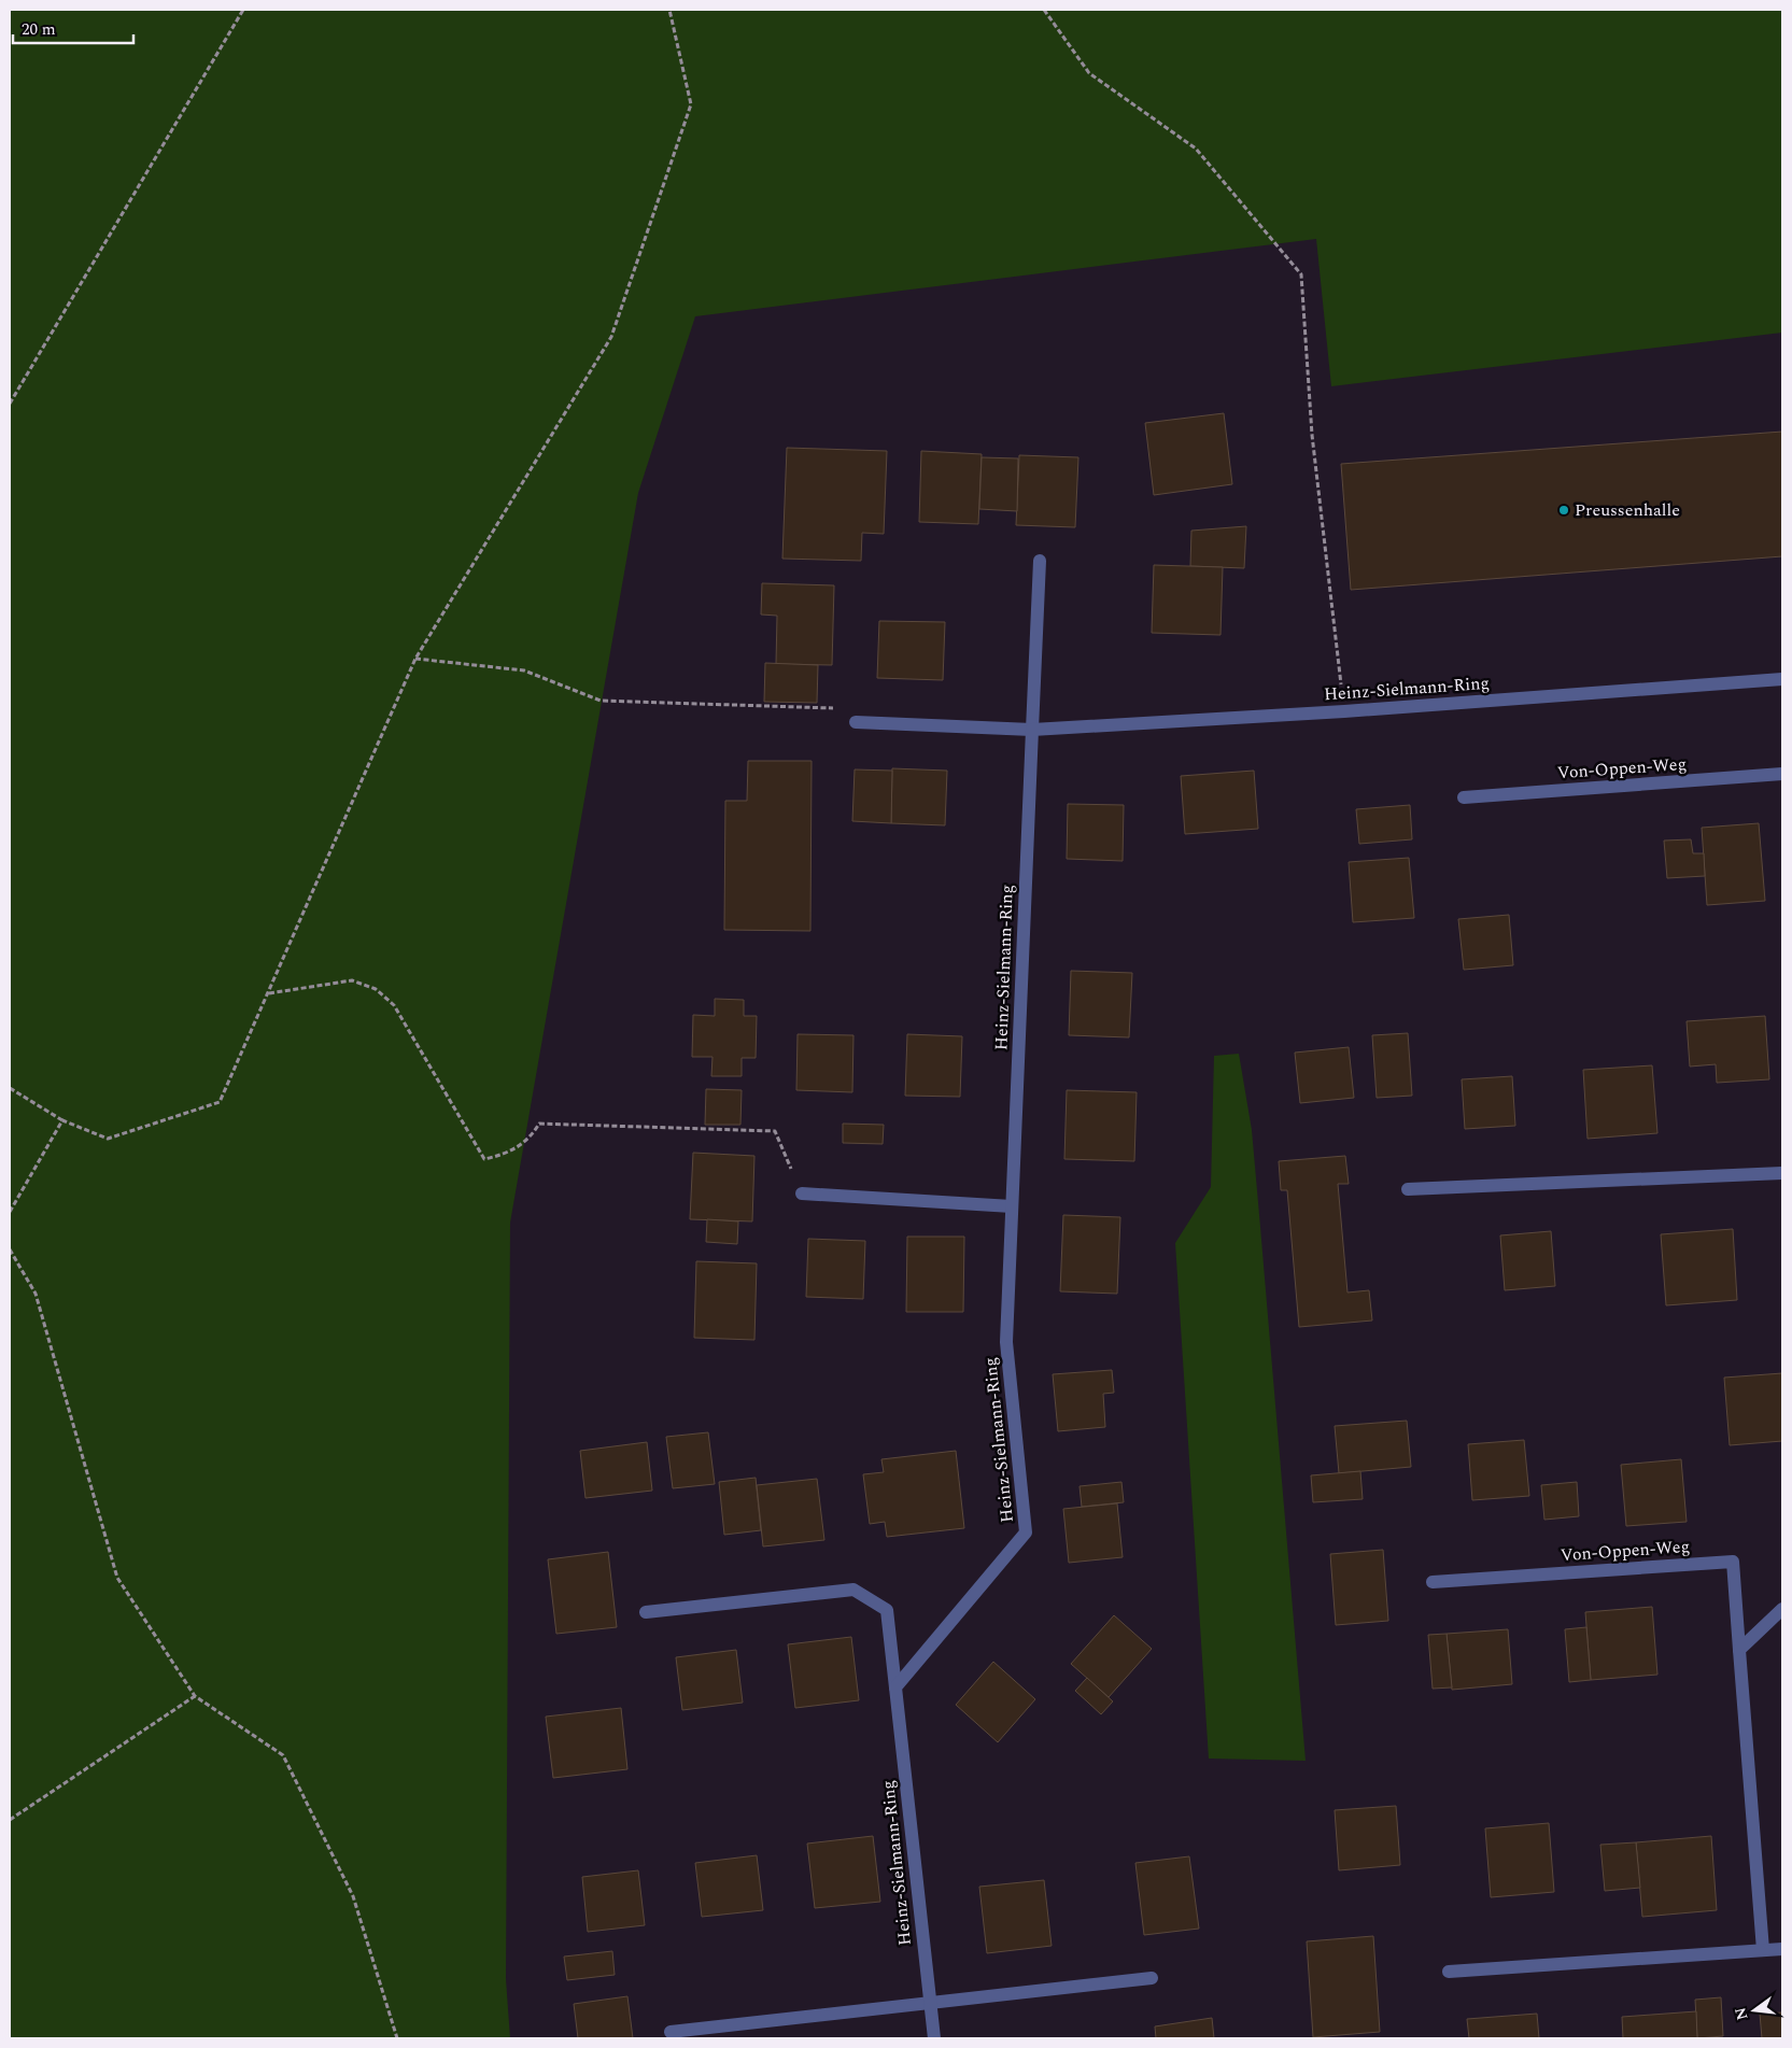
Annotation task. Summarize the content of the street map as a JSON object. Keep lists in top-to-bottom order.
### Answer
{
  "streets": {
    "street": ["Heinz-Sielmann-Ring", "Von-Oppen-Weg"]
  },
  "places": ["Preussenhalle"],
  "scale_bar": "20 m",
  "north": "left"
}
